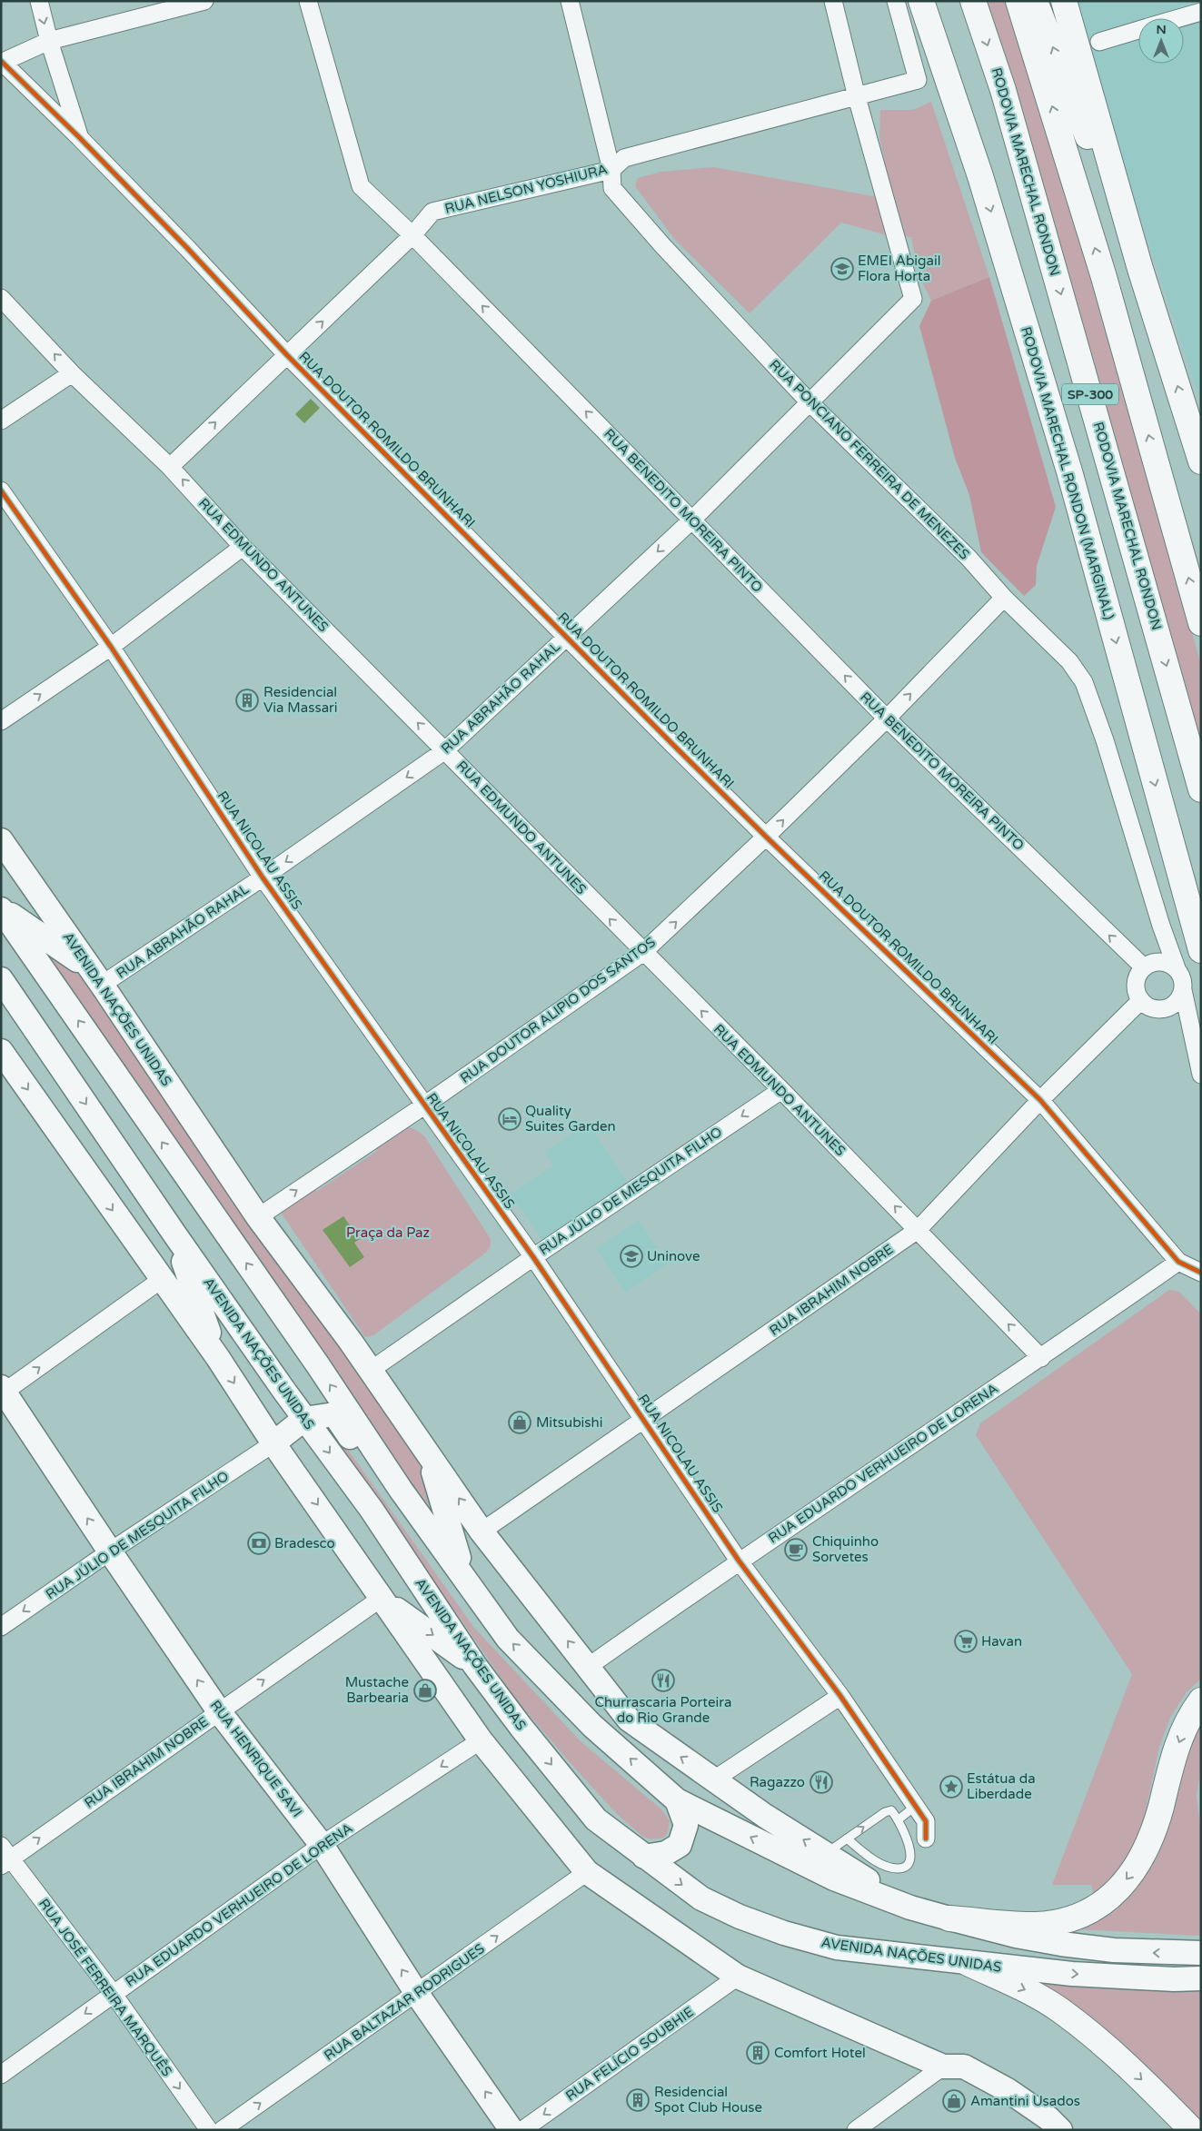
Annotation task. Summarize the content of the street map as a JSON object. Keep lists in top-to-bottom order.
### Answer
{
  "streets": {
    "highway": ["RODOVIA MARECHAL RONDON", "SP-300", "RODOVIA MARECHAL RONDON (MARGINAL)"],
    "main road": ["AVENIDA NAÇÕES UNIDAS", "RUA HENRIQUE SAVI"],
    "street": [
      "RUA NELSON YOSHIURA",
      "RUA DOUTOR ROMILDO BRUNHARI",
      "RUA PONCIANO FERREIRA DE MENEZES",
      "RUA BENEDITO MOREIRA PINTO",
      "RUA EDMUNDO ANTUNES",
      "RUA ABRAHÃO RAHAL",
      "RUA NICOLAU ASSIS",
      "RUA DOUTOR ALIPIO DOS SANTOS",
      "RUA JÚLIO DE MESQUITA FILHO",
      "RUA IBRAHIM NOBRE",
      "RUA EDUARDO VERHUEIRO DE LORENA",
      "RUA JOSÉ FERREIRA MARQUÊS",
      "RUA BALTAZAR RODRIGUES",
      "RUA FELÍCIO SOUBHIE"
    ]
  },
  "crossings": [
    ["RUA NELSON YOSHIURA", "RUA DOUTOR ROMILDO BRUNHARI"],
    ["RUA NELSON YOSHIURA", "RUA PONCIANO FERREIRA DE MENEZES"],
    ["RUA NELSON YOSHIURA", "RUA BENEDITO MOREIRA PINTO"],
    ["RUA NELSON YOSHIURA", "RUA EDMUNDO ANTUNES"],
    ["RUA NELSON YOSHIURA", "RUA ABRAHÃO RAHAL"],
    ["RUA DOUTOR ROMILDO BRUNHARI", "RUA ABRAHÃO RAHAL"],
    ["RUA DOUTOR ROMILDO BRUNHARI", "RUA DOUTOR ALIPIO DOS SANTOS"],
    ["RUA DOUTOR ROMILDO BRUNHARI", "RUA IBRAHIM NOBRE"],
    ["RUA DOUTOR ROMILDO BRUNHARI", "RUA EDUARDO VERHUEIRO DE LORENA"],
    ["RUA PONCIANO FERREIRA DE MENEZES", "RUA BENEDITO MOREIRA PINTO"],
    ["RUA PONCIANO FERREIRA DE MENEZES", "RUA ABRAHÃO RAHAL"],
    ["RUA PONCIANO FERREIRA DE MENEZES", "RUA DOUTOR ALIPIO DOS SANTOS"],
    ["RUA PONCIANO FERREIRA DE MENEZES", "RUA IBRAHIM NOBRE"],
    ["RUA BENEDITO MOREIRA PINTO", "RUA ABRAHÃO RAHAL"],
    ["RUA BENEDITO MOREIRA PINTO", "RUA DOUTOR ALIPIO DOS SANTOS"],
    ["RUA BENEDITO MOREIRA PINTO", "RUA IBRAHIM NOBRE"],
    ["RUA EDMUNDO ANTUNES", "RUA ABRAHÃO RAHAL"],
    ["RUA EDMUNDO ANTUNES", "RUA DOUTOR ALIPIO DOS SANTOS"],
    ["RUA EDMUNDO ANTUNES", "RUA JÚLIO DE MESQUITA FILHO"],
    ["RUA EDMUNDO ANTUNES", "RUA IBRAHIM NOBRE"],
    ["RUA EDMUNDO ANTUNES", "RUA EDUARDO VERHUEIRO DE LORENA"],
    ["RUA ABRAHÃO RAHAL", "RUA NICOLAU ASSIS"],
    ["RUA ABRAHÃO RAHAL", "AVENIDA NAÇÕES UNIDAS"],
    ["RUA NICOLAU ASSIS", "RUA DOUTOR ALIPIO DOS SANTOS"],
    ["RUA NICOLAU ASSIS", "RUA JÚLIO DE MESQUITA FILHO"],
    ["RUA NICOLAU ASSIS", "RUA IBRAHIM NOBRE"],
    ["RUA NICOLAU ASSIS", "RUA EDUARDO VERHUEIRO DE LORENA"],
    ["AVENIDA NAÇÕES UNIDAS", "RUA DOUTOR ALIPIO DOS SANTOS"],
    ["AVENIDA NAÇÕES UNIDAS", "RUA JÚLIO DE MESQUITA FILHO"],
    ["AVENIDA NAÇÕES UNIDAS", "RUA IBRAHIM NOBRE"],
    ["AVENIDA NAÇÕES UNIDAS", "RUA EDUARDO VERHUEIRO DE LORENA"],
    ["RUA JÚLIO DE MESQUITA FILHO", "RUA HENRIQUE SAVI"],
    ["RUA IBRAHIM NOBRE", "RUA HENRIQUE SAVI"],
    ["RUA IBRAHIM NOBRE", "RUA JOSÉ FERREIRA MARQUÊS"],
    ["RUA EDUARDO VERHUEIRO DE LORENA", "RUA HENRIQUE SAVI"],
    ["RUA EDUARDO VERHUEIRO DE LORENA", "RUA JOSÉ FERREIRA MARQUÊS"],
    ["RUA HENRIQUE SAVI", "RUA BALTAZAR RODRIGUES"]
  ],
  "one_way": [
    "RUA NELSON YOSHIURA",
    "RUA BENEDITO MOREIRA PINTO",
    "RUA EDMUNDO ANTUNES",
    "RUA DOUTOR ALIPIO DOS SANTOS",
    "RUA JÚLIO DE MESQUITA FILHO",
    "RUA JOSÉ FERREIRA MARQUÊS",
    "RUA BALTAZAR RODRIGUES",
    "RUA FELÍCIO SOUBHIE"
  ],
  "parks": ["Praça da Paz"],
  "places": {
    "school or university": ["EMEI Abigail Flora Horta", "Uninove"],
    "building": ["Residencial Via Massari", "Comfort Hotel", "Residencial Spot Club House"],
    "hotel": ["Quality Suites Garden"],
    "shop": ["Mitsubishi", "Mustache Barbearia", "Amantini Usados"],
    "bank": ["Bradesco"],
    "cafe": ["Chiquinho Sorvetes"],
    "supermarket": ["Havan"],
    "restaurant": ["Churrascaria Porteira do Rio Grande", "Ragazzo"],
    "place": ["Estátua da Liberdade"]
  },
  "north": "top"
}
